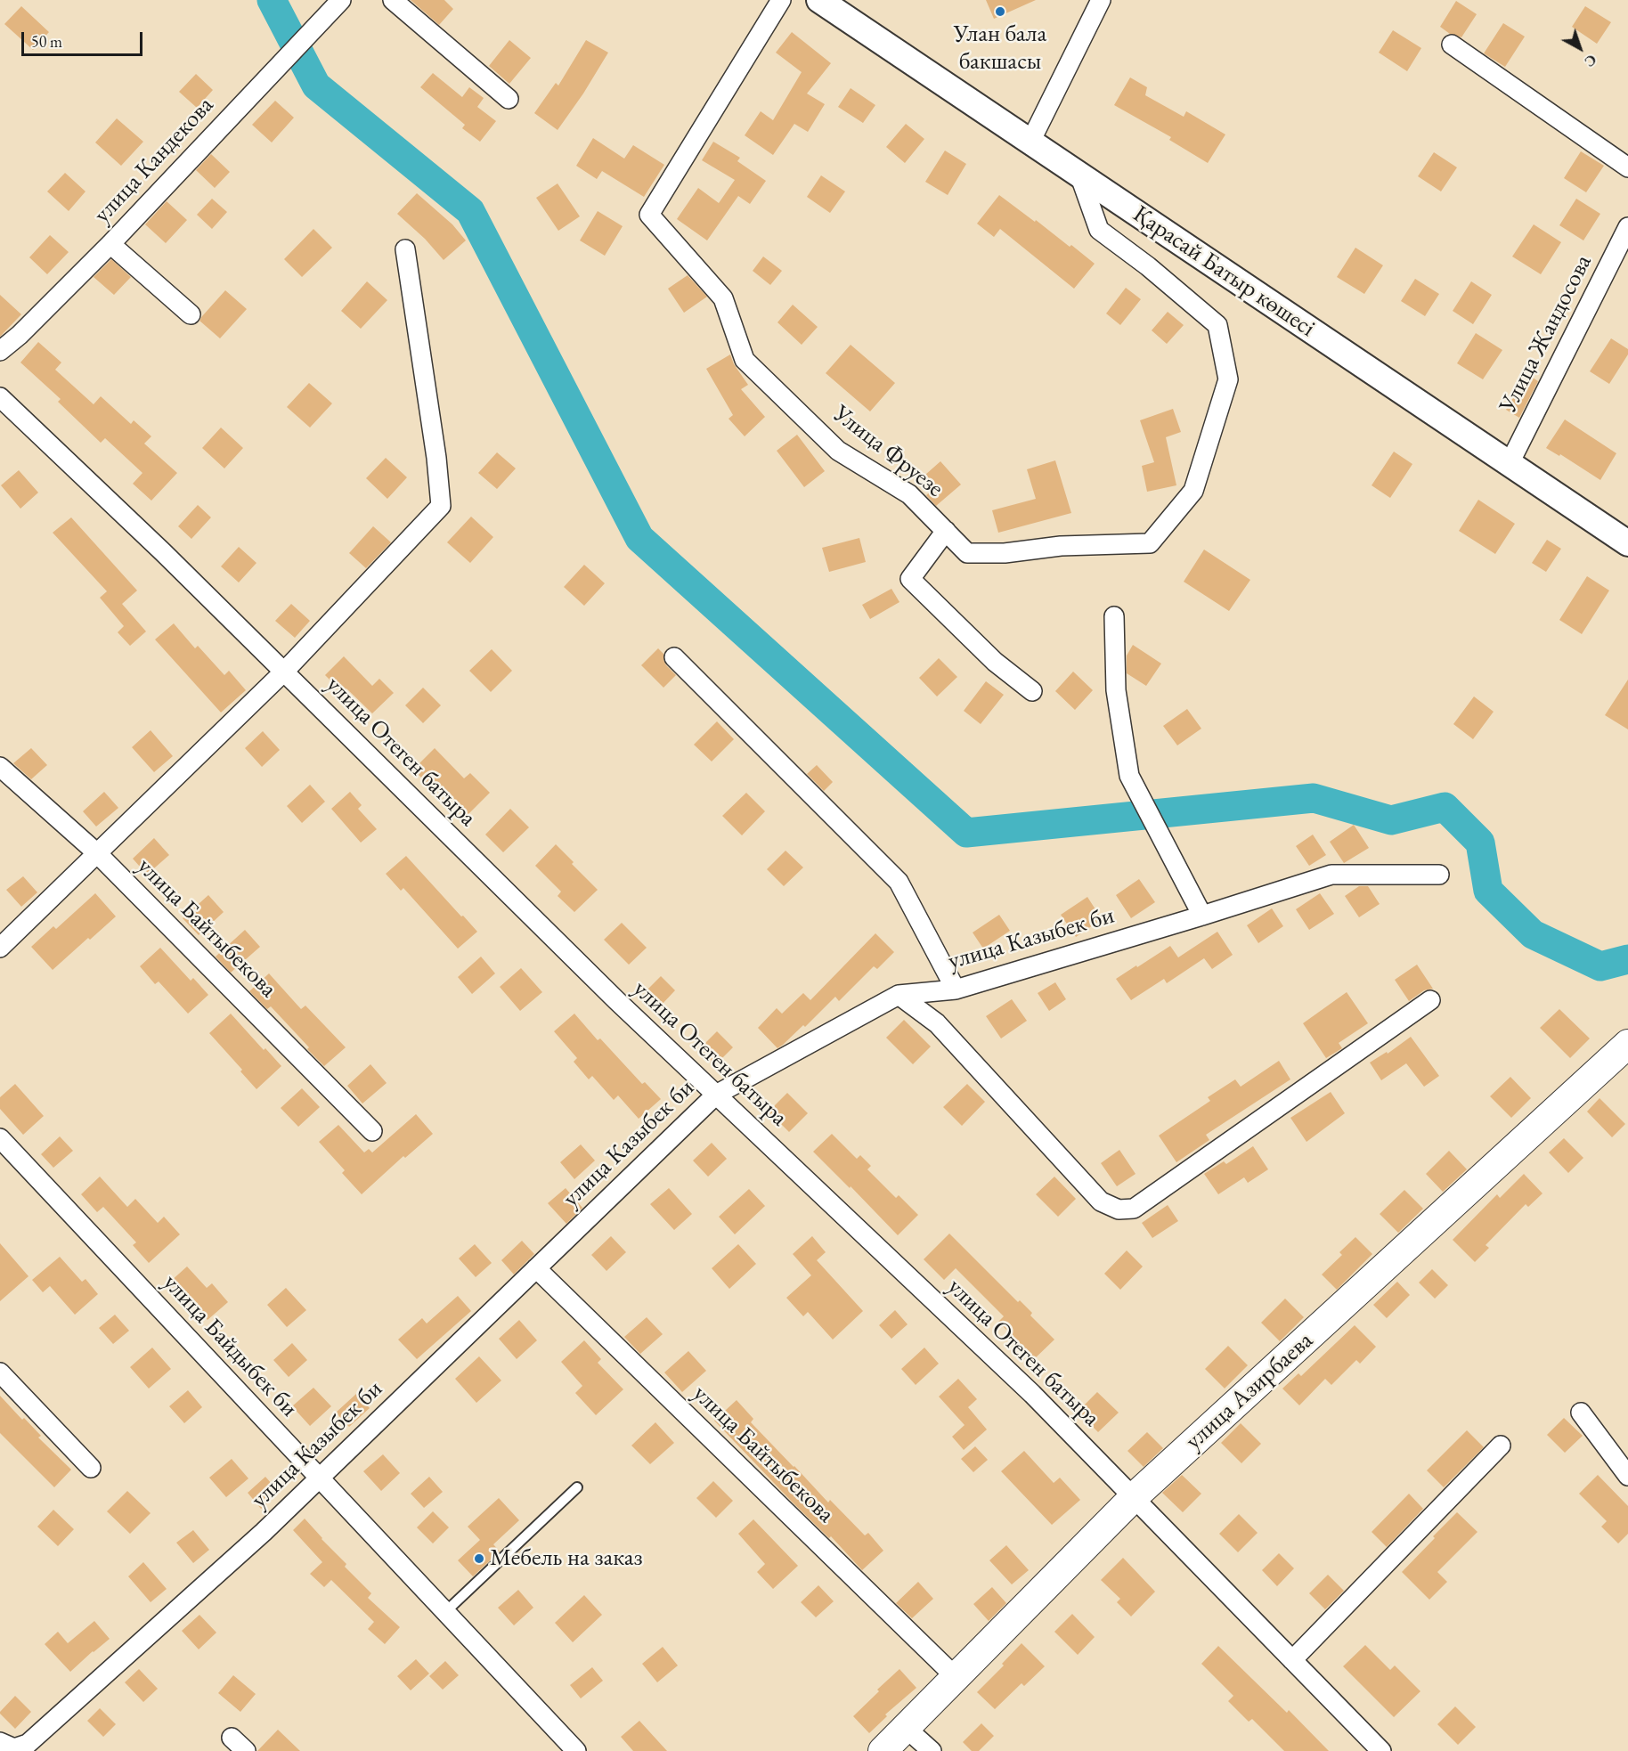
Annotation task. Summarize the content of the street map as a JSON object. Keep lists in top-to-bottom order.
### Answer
{
  "streets": {
    "main road": ["Қарасай Батыр көшесі", "улица Азирбаева"],
    "street": [
      "улица Кандекова",
      "Улица Жандосова",
      "Улица Фруезе",
      "улица Отеген батыра",
      "улица Байтыбекова",
      "улица Казыбек би",
      "улица Байдыбек би"
    ]
  },
  "crossings": [
    ["Қарасай Батыр көшесі", "Улица Жандосова"],
    ["Қарасай Батыр көшесі", "Улица Фруезе"],
    ["улица Отеген батыра", "улица Казыбек би"],
    ["улица Отеген батыра", "улица Азирбаева"],
    ["улица Байтыбекова", "улица Казыбек би"],
    ["улица Байтыбекова", "улица Азирбаева"],
    ["улица Казыбек би", "улица Байдыбек би"]
  ],
  "places": ["Улан бала бакшасы", "Мебель на заказ"],
  "scale_bar": "50 m",
  "north": "bottom right"
}
